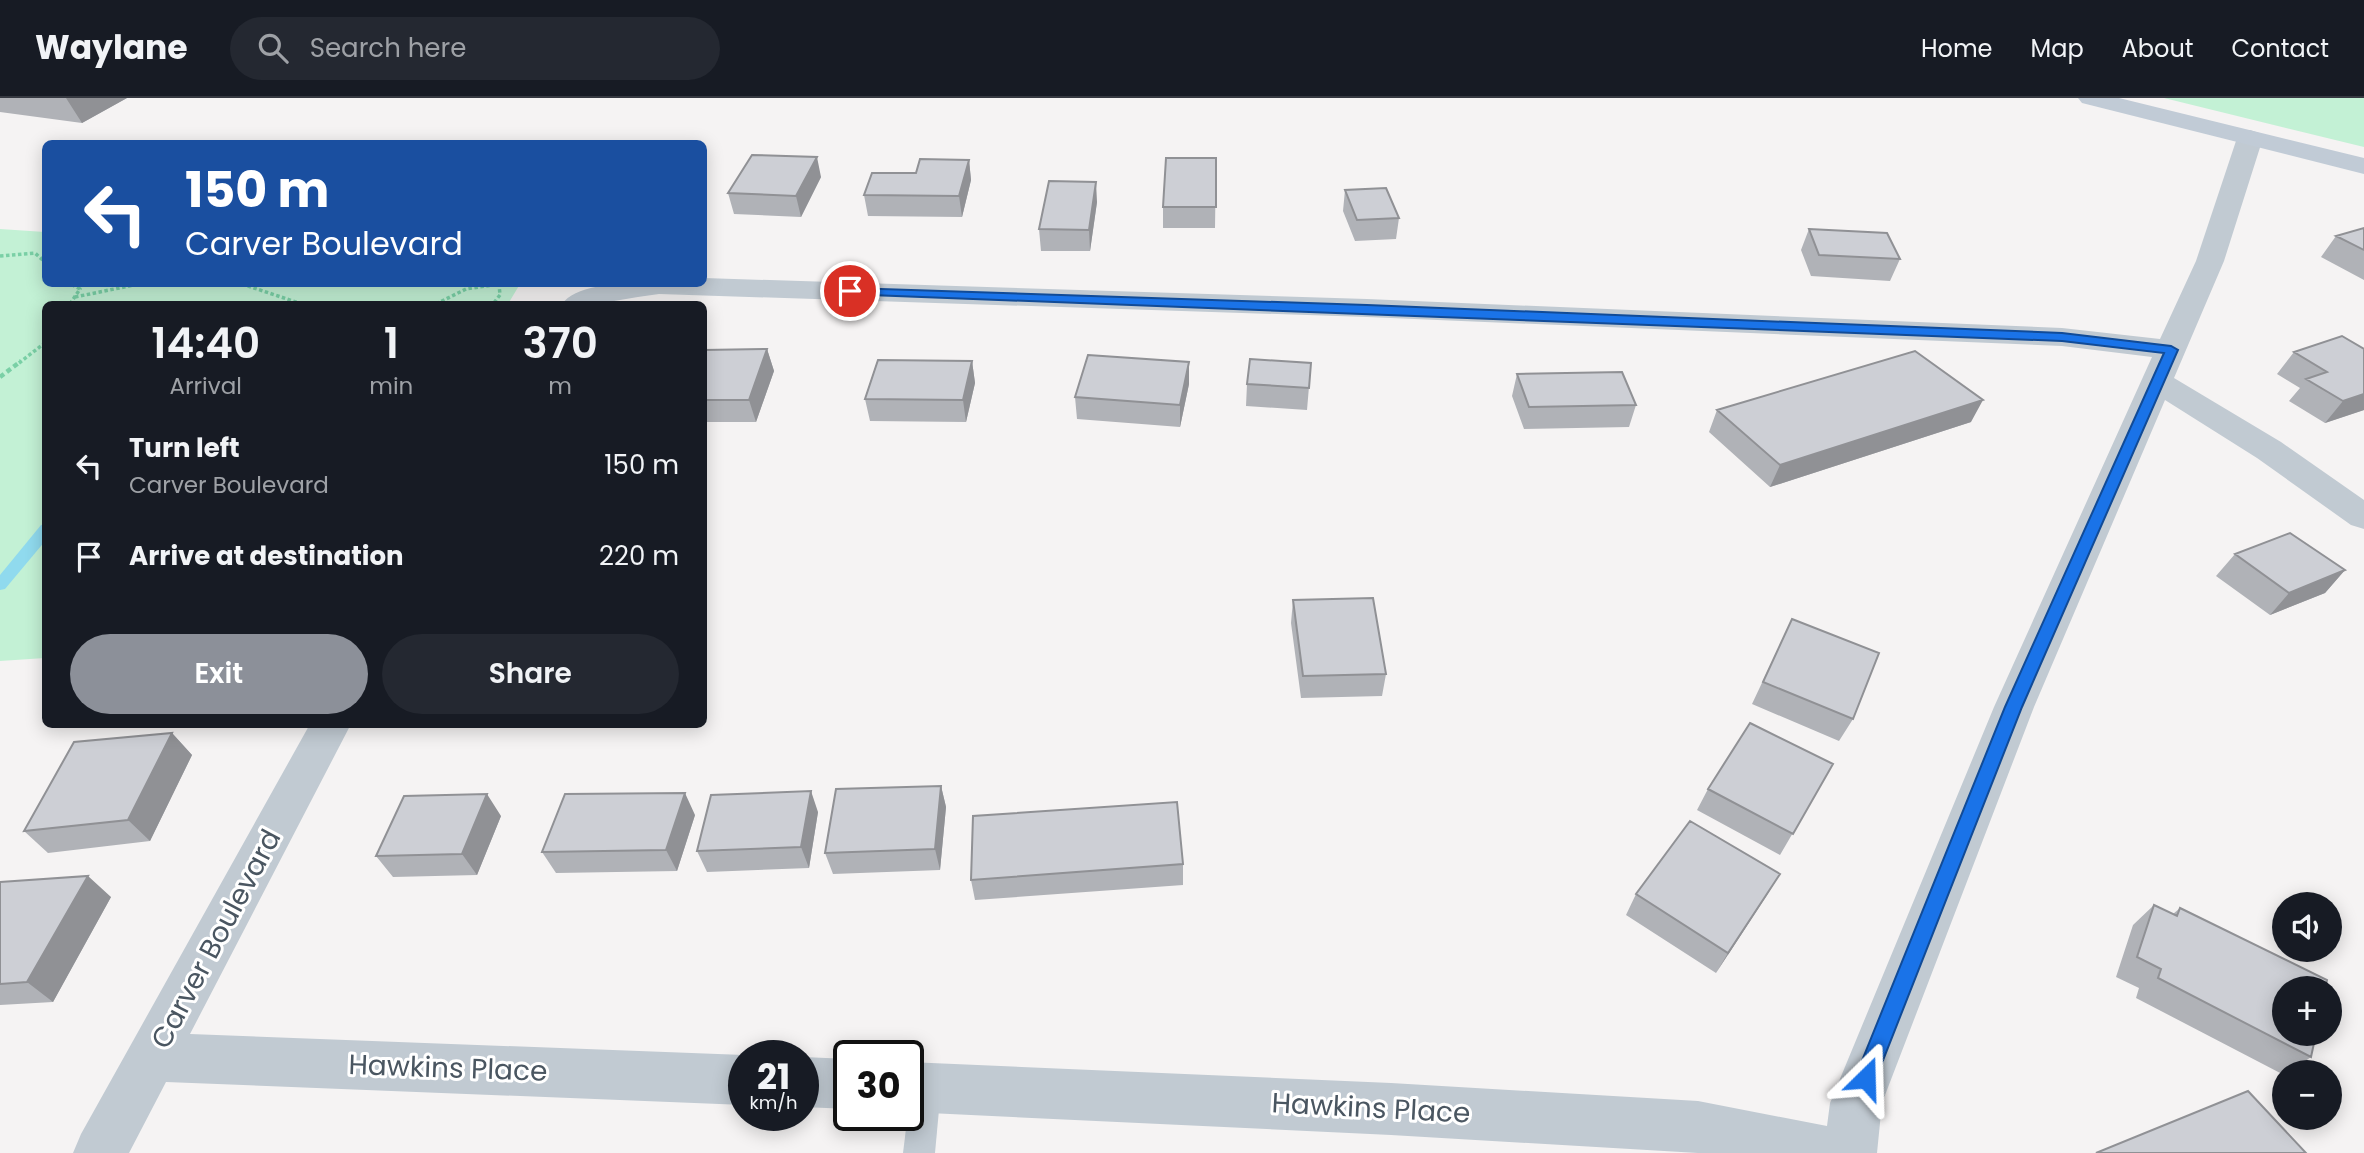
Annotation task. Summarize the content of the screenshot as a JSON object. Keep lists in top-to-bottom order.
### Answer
{
  "streets": {
    "street": ["Carver Boulevard", "Hawkins Place"]
  },
  "crossings": [
    ["Carver Boulevard", "Hawkins Place"]
  ],
  "page": {
    "header": "Waylane",
    "search": "Search here",
    "nav": [
      "Home",
      "Map",
      "About",
      "Contact"
    ],
    "turn": ["150 m", "Carver Boulevard"],
    "eta": [
      "14:40",
      "Arrival",
      "1",
      "min",
      "370",
      "m"
    ],
    "list": [
      {
        "name": "Turn left",
        "note": "Carver Boulevard",
        "value": "150 m"
      },
      {
        "name": "Arrive at destination",
        "value": "220 m"
      }
    ],
    "buttons": ["Exit", "Share"],
    "map_buttons": ["+", "−"],
    "speed": "21 km/h",
    "limit": "30"
  }
}
